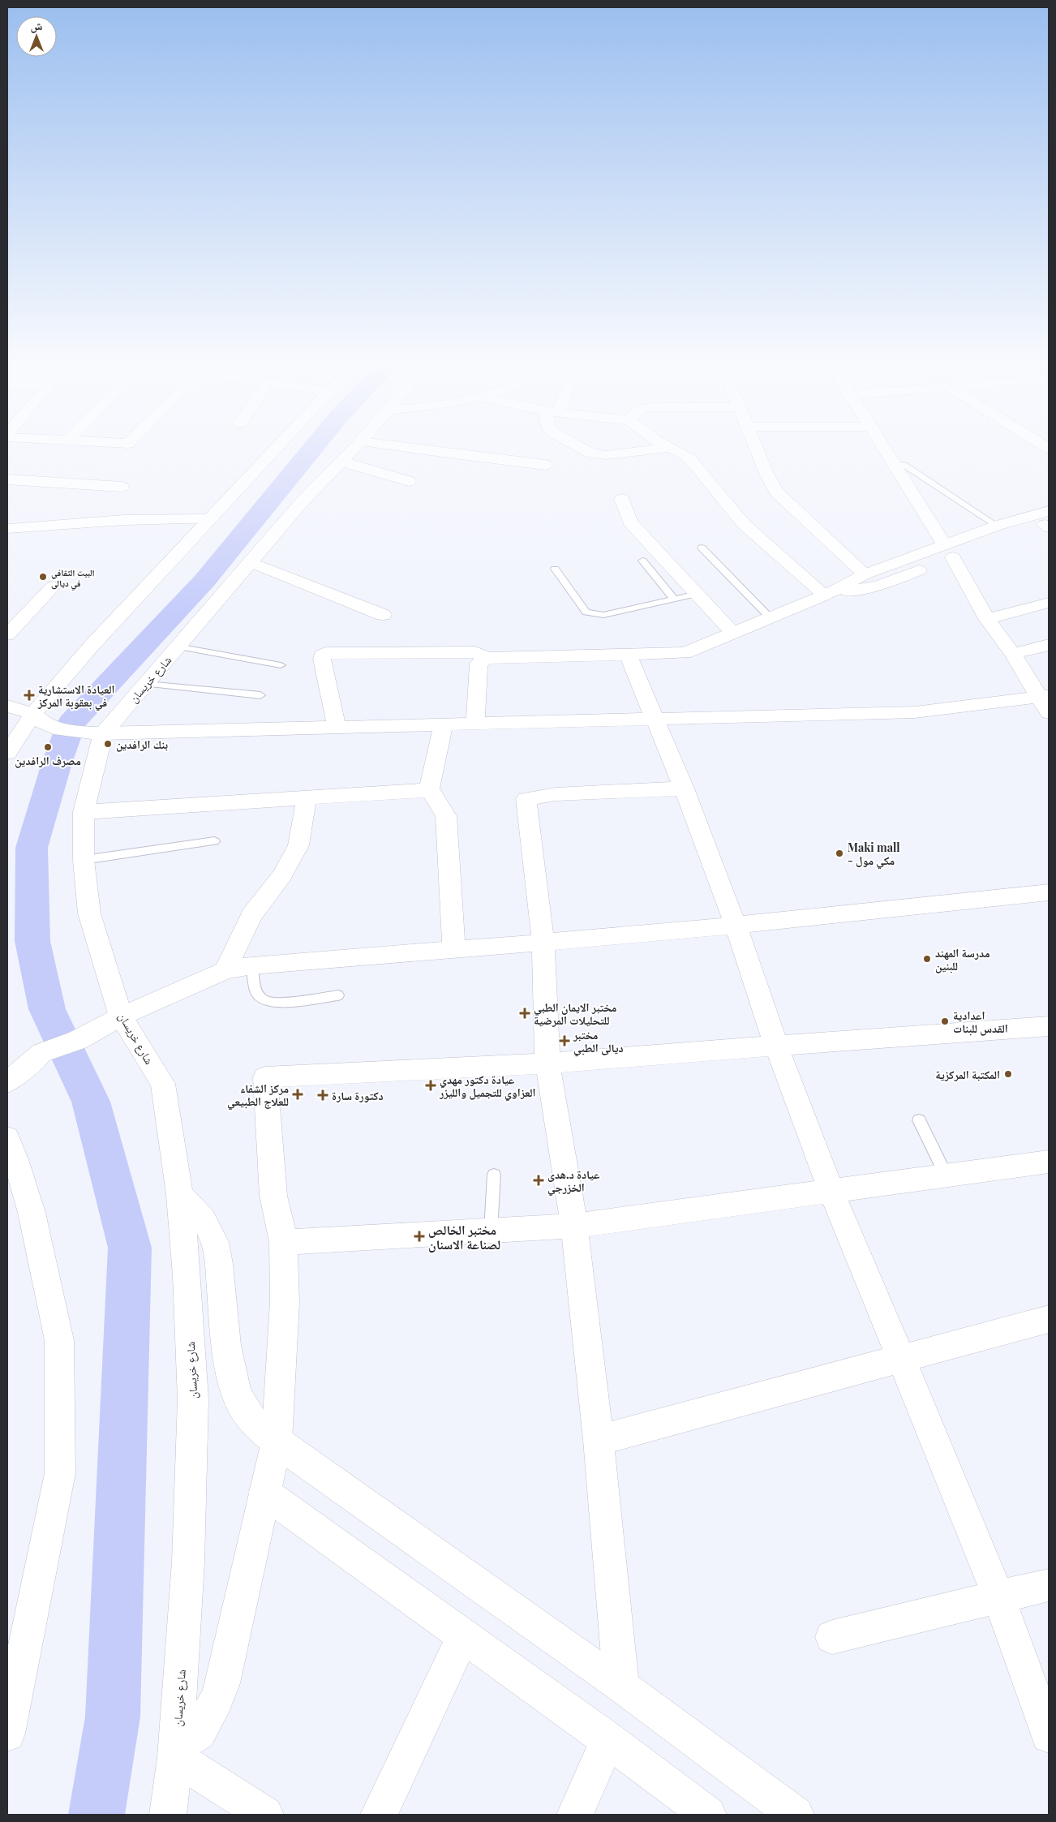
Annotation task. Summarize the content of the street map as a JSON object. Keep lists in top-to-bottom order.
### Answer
{
  "streets": {
    "street": ["شارع خريسان"]
  },
  "places": {
    "other": [
      "البيت الثقافي في ديالى",
      "بنك الرافدين",
      "مصرف الرافدين",
      "Maki mall - مكي مول",
      "مدرسة المهند للبنين",
      "اعدادية القدس للبنات",
      "المكتبة المركزية"
    ],
    "health": [
      "العيادة الاستشارية في بعقوبة المركز",
      "مختبر الايمان الطبي للتحليلات المرضية",
      "مختبر ديالى الطبي",
      "عيادة دكتور مهدي العزاوي للتجميل والليزر",
      "مركز الشفاء للعلاج الطبيعي",
      "دكتورة سارة",
      "عيادة د.هدى الخزرجي",
      "مختبر الخالص لصناعة الاسنان"
    ]
  },
  "north": "top"
}
